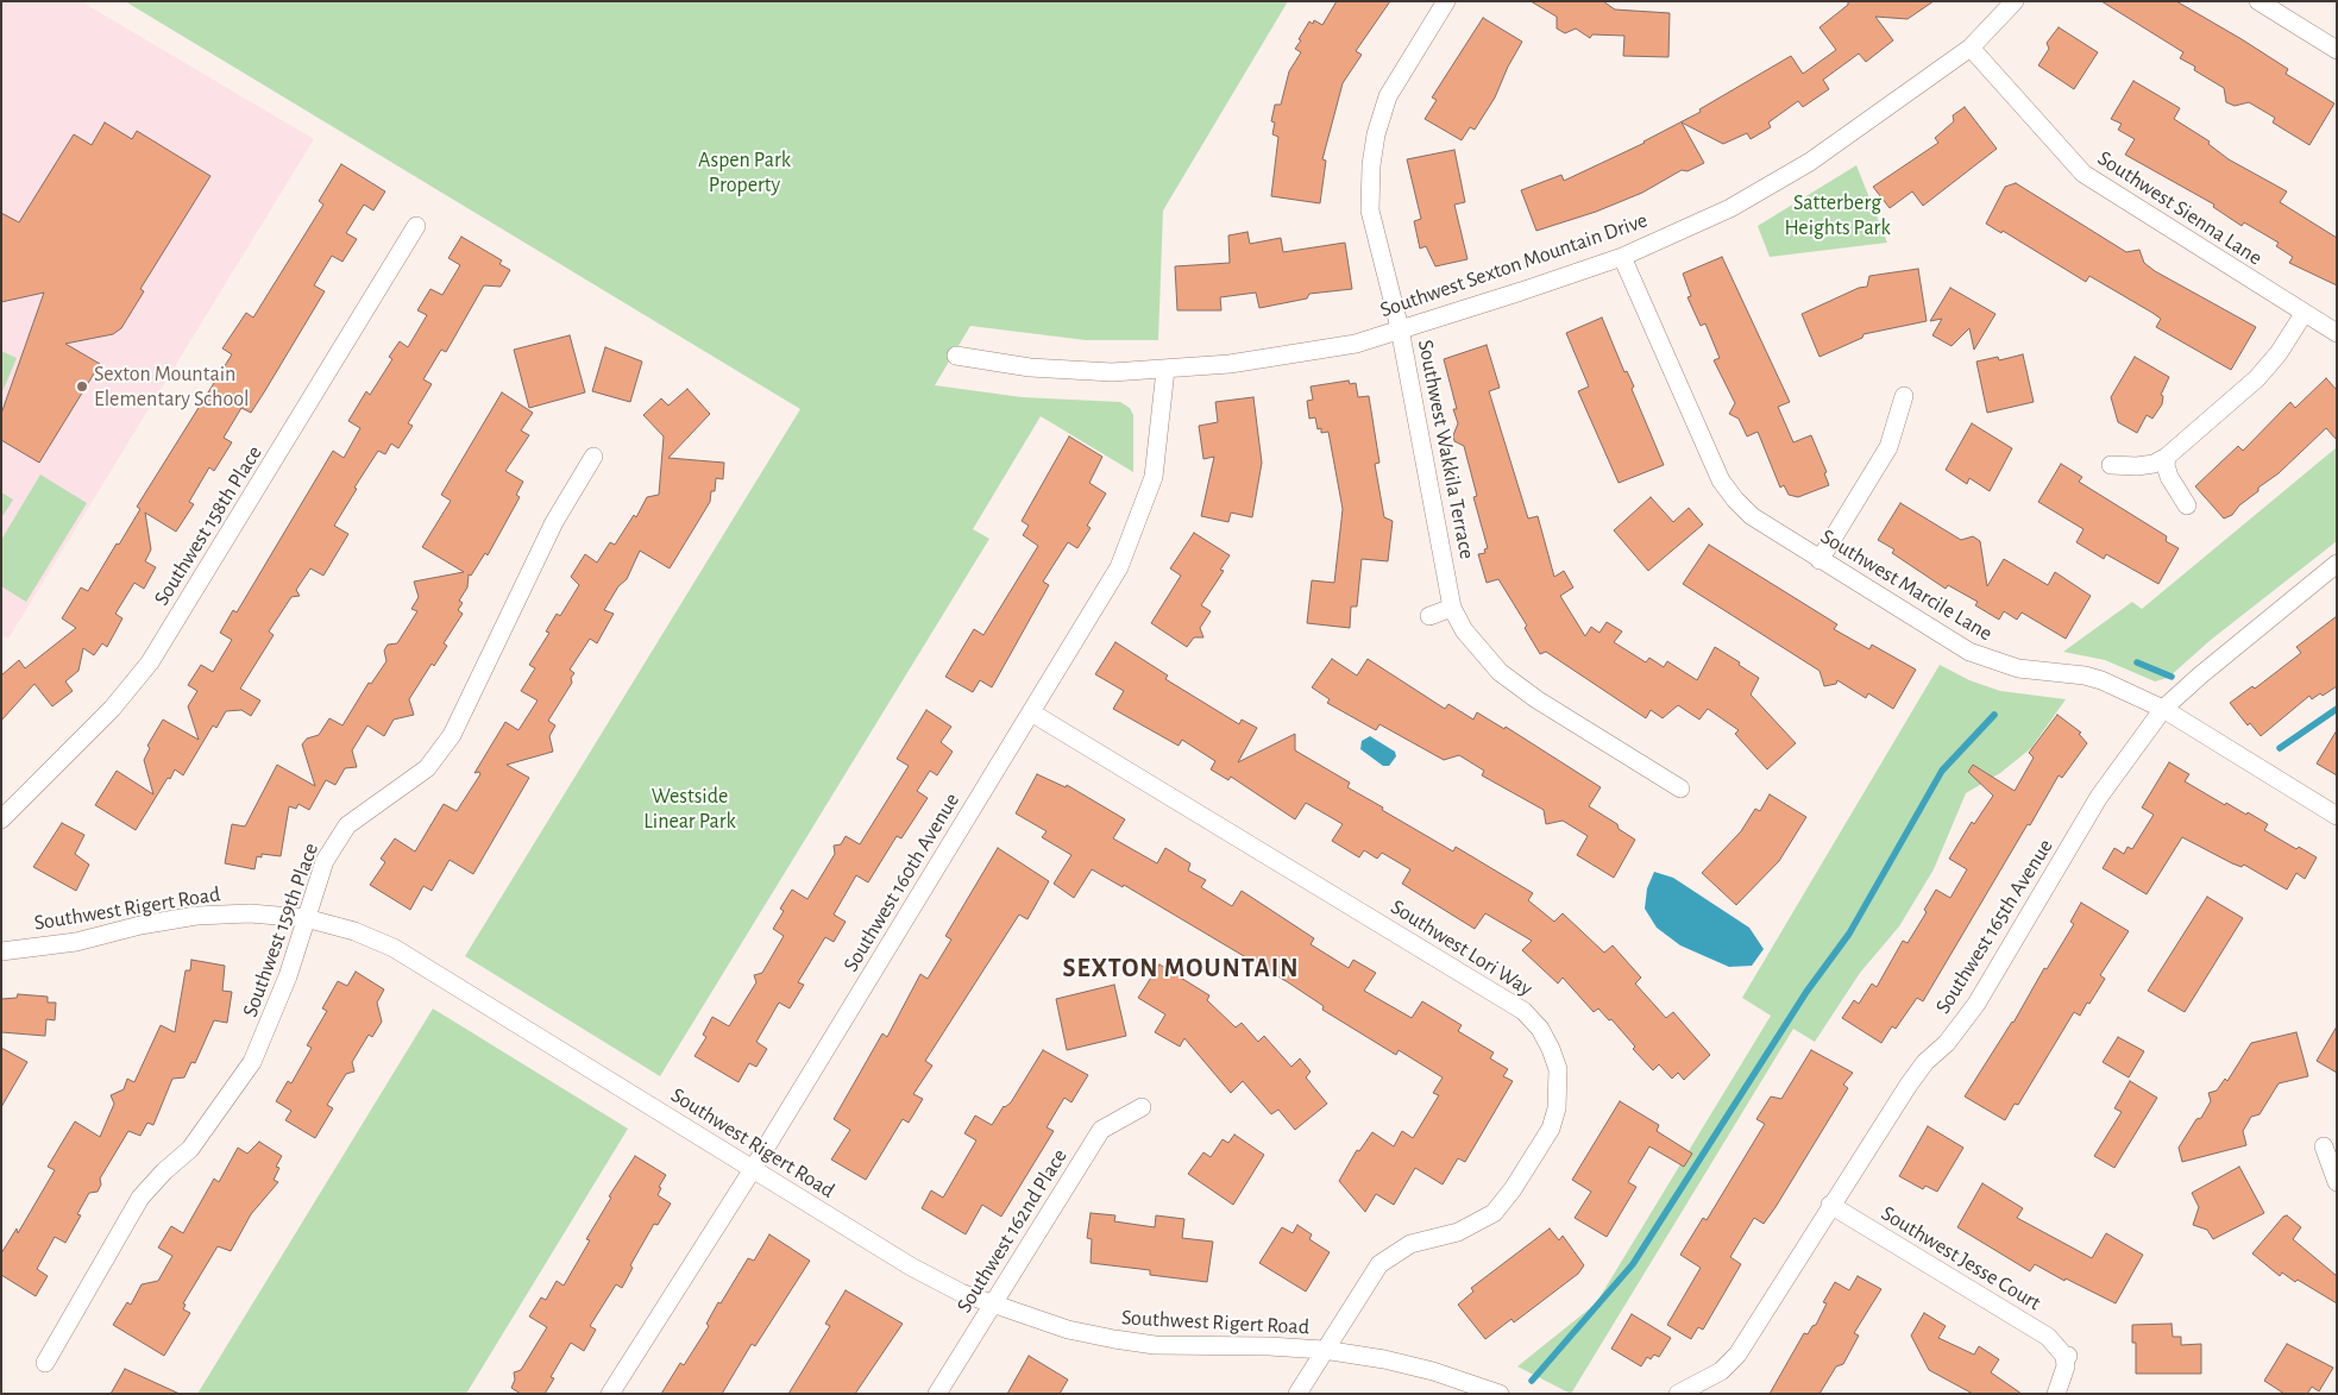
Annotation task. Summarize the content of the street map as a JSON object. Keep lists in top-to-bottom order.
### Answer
{
  "streets": {
    "street": [
      "Southwest Sienna Lane",
      "Southwest Sexton Mountain Drive",
      "Southwest Wakkila Terrace",
      "Southwest 158th Place",
      "Southwest Marcile Lane",
      "Southwest 160th Avenue",
      "Southwest Rigert Road",
      "Southwest 165th Avenue",
      "Southwest 159th Place",
      "Southwest Lori Way",
      "Southwest 162nd Place",
      "Southwest Jesse Court"
    ]
  },
  "crossings": [
    ["Southwest Sienna Lane", "Southwest Sexton Mountain Drive"],
    ["Southwest Sexton Mountain Drive", "Southwest Wakkila Terrace"],
    ["Southwest Sexton Mountain Drive", "Southwest Marcile Lane"],
    ["Southwest Sexton Mountain Drive", "Southwest 160th Avenue"],
    ["Southwest Marcile Lane", "Southwest 165th Avenue"],
    ["Southwest 160th Avenue", "Southwest Rigert Road"],
    ["Southwest 160th Avenue", "Southwest Lori Way"],
    ["Southwest Rigert Road", "Southwest 159th Place"],
    ["Southwest Rigert Road", "Southwest Lori Way"],
    ["Southwest Rigert Road", "Southwest 162nd Place"],
    ["Southwest 165th Avenue", "Southwest Jesse Court"]
  ],
  "districts": ["SEXTON MOUNTAIN"],
  "parks": ["Aspen Park Property", "Satterberg Heights Park", "Westside Linear Park"],
  "places": ["Sexton Mountain Elementary School"]
}
